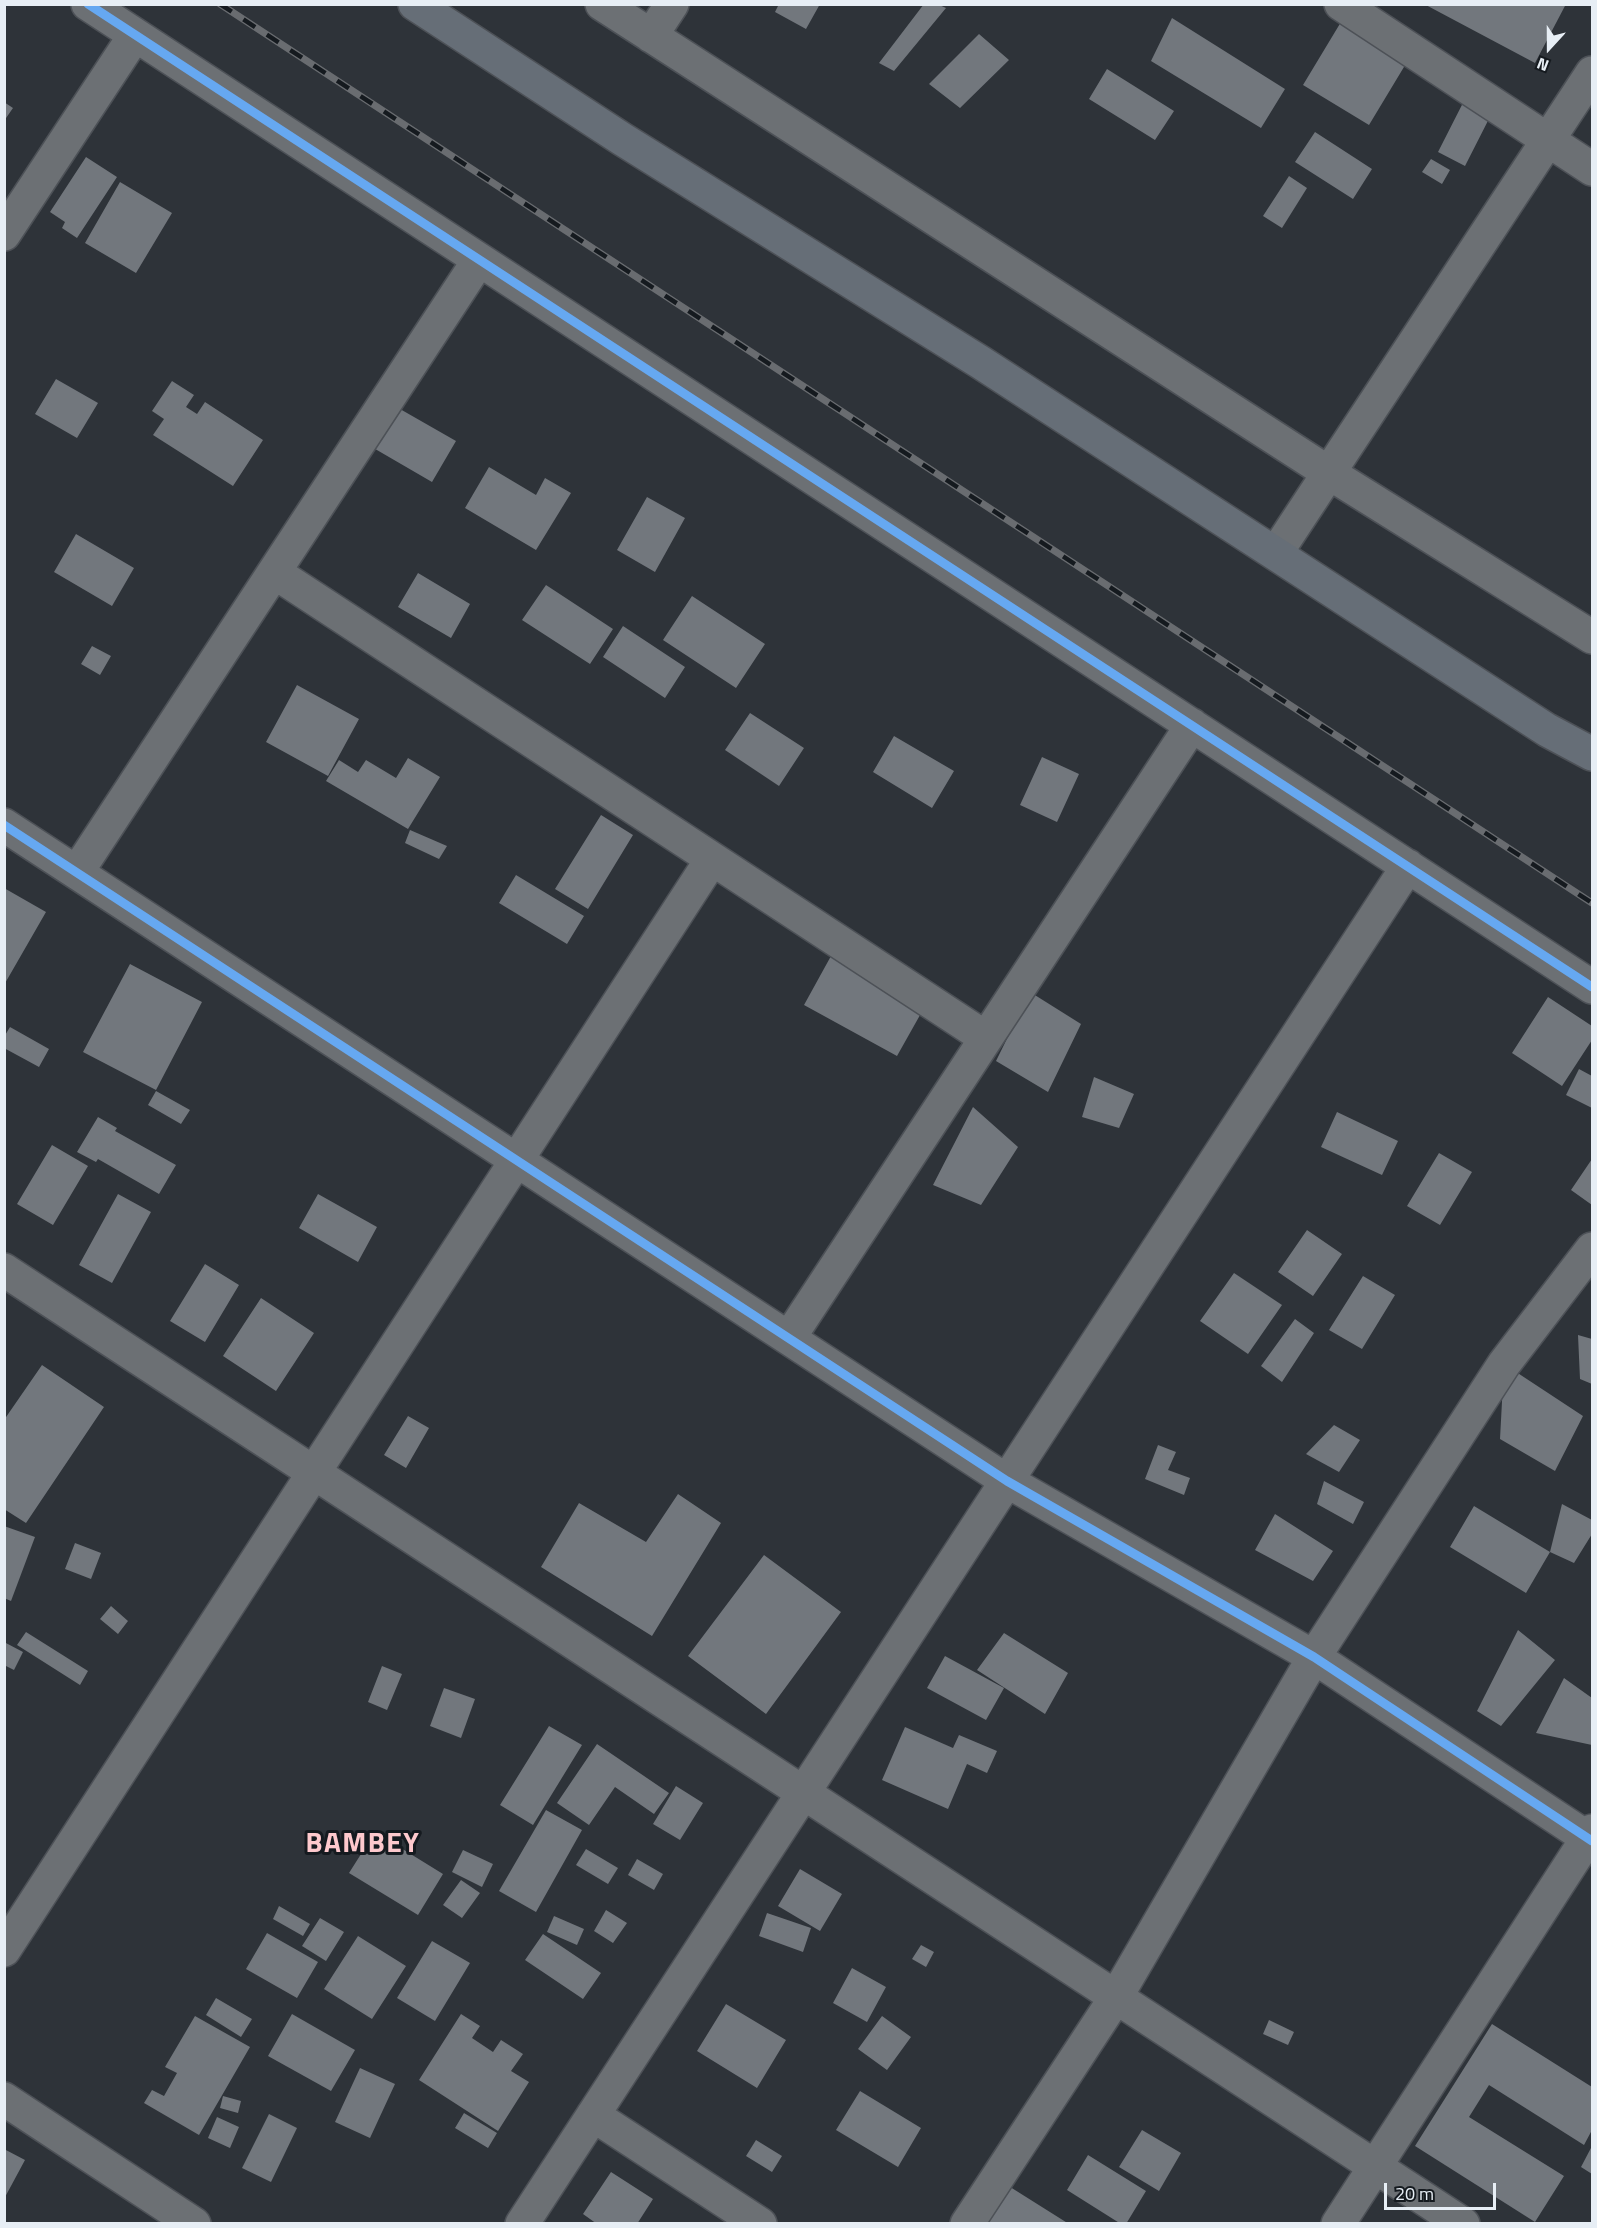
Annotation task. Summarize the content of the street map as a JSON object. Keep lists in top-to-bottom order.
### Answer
{
  "districts": ["BAMBEY"],
  "scale_bar": "20 m",
  "north": "bottom"
}
